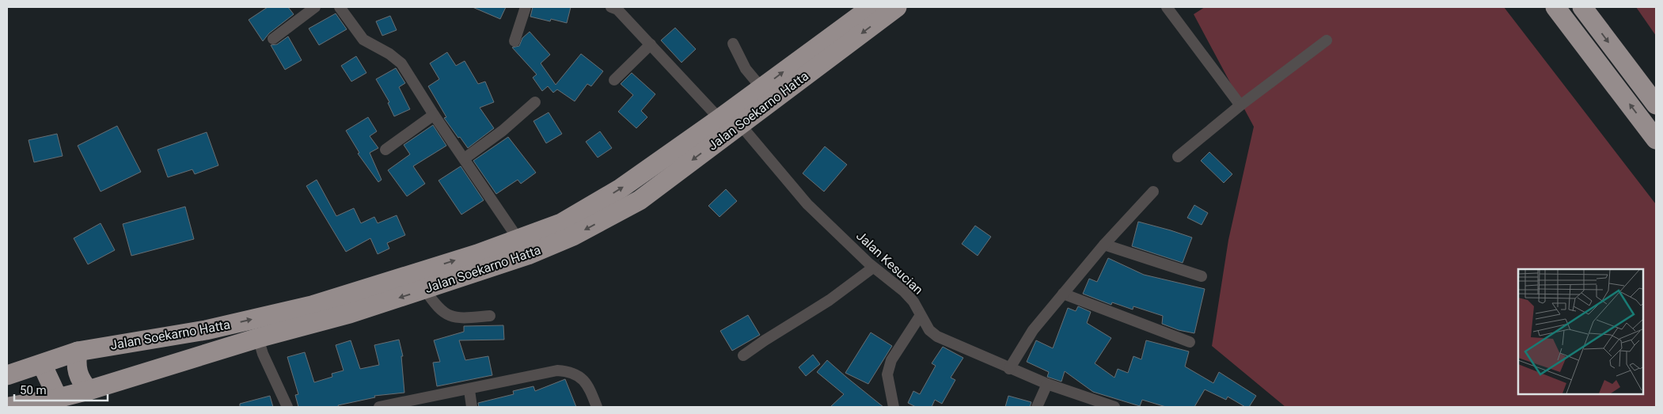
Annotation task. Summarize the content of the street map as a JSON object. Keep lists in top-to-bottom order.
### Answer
{
  "streets": {
    "highway": ["Jalan Soekarno Hatta"],
    "street": ["Jalan Kesucian"]
  },
  "crossings": [
    ["Jalan Soekarno Hatta", "Jalan Kesucian"]
  ],
  "scale_bar": "50 m"
}
